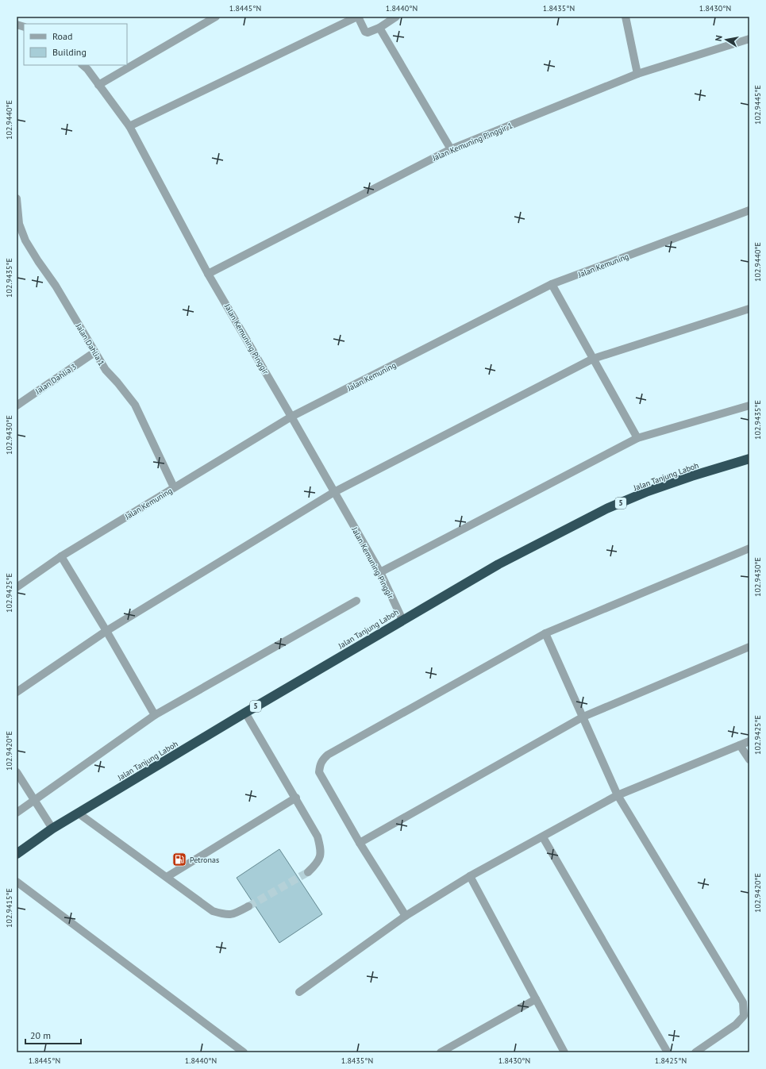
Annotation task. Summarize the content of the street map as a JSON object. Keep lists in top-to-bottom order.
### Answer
{
  "streets": {
    "highway": ["Jalan Tanjung Laboh", "5"],
    "street": [
      "Jalan Kemuning Pinggir 1",
      "Jalan Kemuning",
      "Jalan Kemuning Pinggir",
      "Jalan Dahlia 1",
      "Jalan Dahlia 3"
    ]
  },
  "crossings": [
    ["Jalan Kemuning Pinggir 1", "Jalan Kemuning Pinggir"],
    ["Jalan Kemuning", "Jalan Kemuning Pinggir"],
    ["Jalan Kemuning", "Jalan Dahlia 1"],
    ["Jalan Kemuning Pinggir", "Jalan Tanjung Laboh"],
    ["Jalan Dahlia 1", "Jalan Dahlia 3"]
  ],
  "places": {
    "fuel station": ["Petronas"]
  },
  "legend": ["Road", "Building"],
  "scale_bar": "20 m",
  "north": "left",
  "coordinates": [
    "1.8445°N",
    "1.8440°N",
    "1.8435°N",
    "1.8430°N",
    "102.9445°E",
    "102.9440°E",
    "102.9435°E",
    "102.9430°E",
    "102.9425°E",
    "102.9420°E",
    "102.9415°E",
    "1.8425°N"
  ]
}
